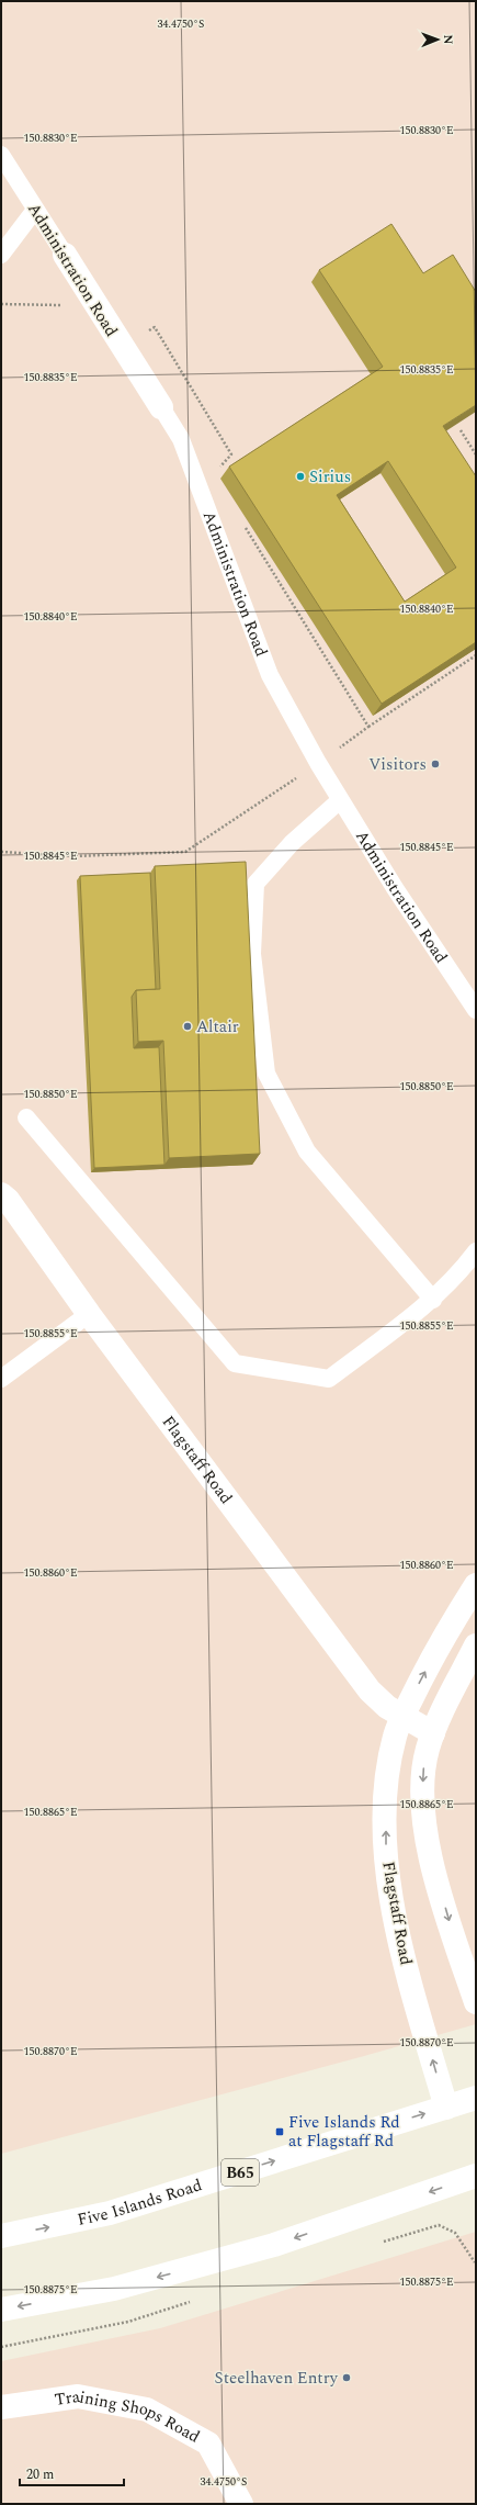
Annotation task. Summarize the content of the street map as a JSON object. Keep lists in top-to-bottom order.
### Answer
{
  "streets": {
    "street": [
      "Administration Road",
      "Flagstaff Road",
      "B65",
      "Five Islands Road",
      "Training Shops Road"
    ]
  },
  "crossings": [
    ["Flagstaff Road", "Five Islands Road"]
  ],
  "places": {
    "other": [
      "Sirius",
      "Visitors",
      "Altair",
      "Steelhaven Entry"
    ],
    "transit": ["Five Islands Rd at Flagstaff Rd"]
  },
  "scale_bar": "20 m",
  "north": "right",
  "coordinates": [
    "34.4750°S",
    "150.8830°E",
    "150.8835°E",
    "150.8840°E",
    "150.8845°E",
    "150.8850°E",
    "150.8855°E",
    "150.8860°E",
    "150.8865°E",
    "150.8870°E",
    "150.8875°E"
  ]
}
